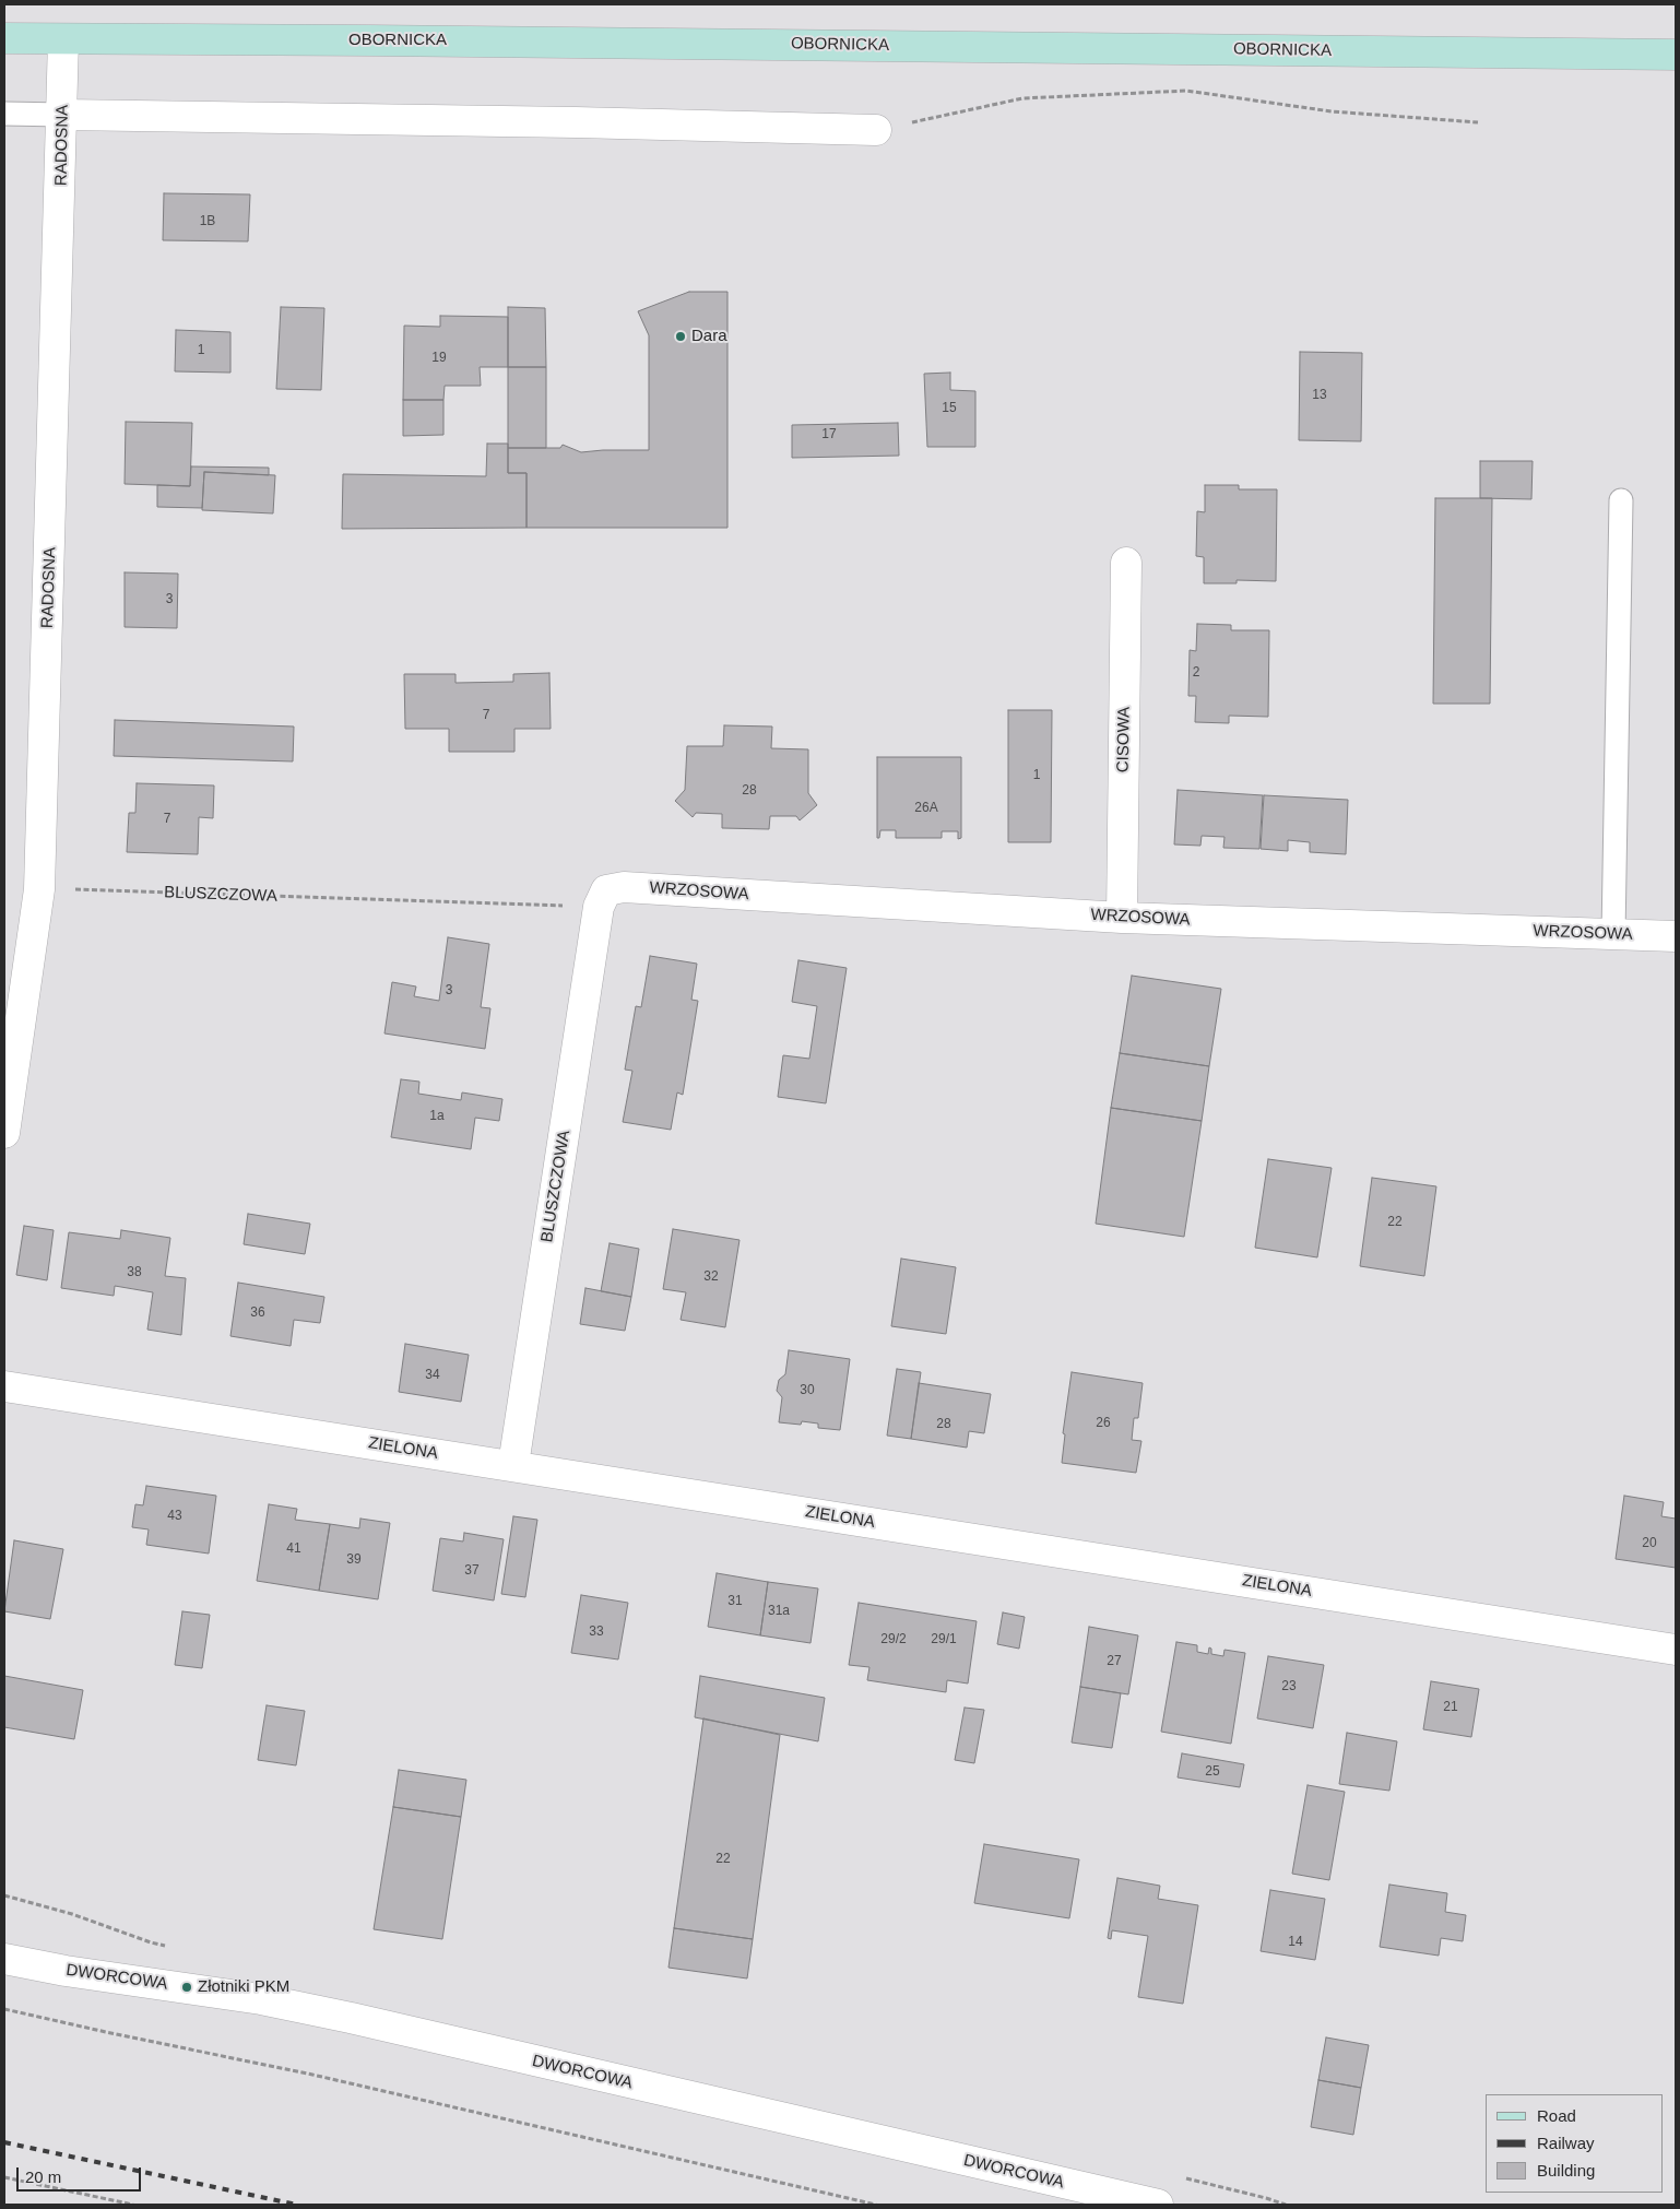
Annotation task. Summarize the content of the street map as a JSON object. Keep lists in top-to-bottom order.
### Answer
{
  "streets": {
    "main road": ["OBORNICKA"],
    "street": [
      "RADOSNA",
      "CISOWA",
      "WRZOSOWA",
      "BLUSZCZOWA",
      "ZIELONA",
      "DWORCOWA"
    ]
  },
  "crossings": [
    ["OBORNICKA", "RADOSNA"],
    ["RADOSNA", "BLUSZCZOWA"],
    ["CISOWA", "WRZOSOWA"],
    ["WRZOSOWA", "BLUSZCZOWA"],
    ["BLUSZCZOWA", "ZIELONA"]
  ],
  "places": ["Dara", "Złotniki PKM"],
  "house_numbers": [
    "1B",
    "1",
    "19",
    "13",
    "15",
    "17",
    "3",
    "2",
    "7",
    "1",
    "28",
    "26A",
    "7",
    "3",
    "1a",
    "22",
    "38",
    "32",
    "36",
    "34",
    "30",
    "26",
    "28",
    "43",
    "20",
    "41",
    "39",
    "37",
    "31",
    "31a",
    "33",
    "29/2",
    "29/1",
    "27",
    "23",
    "21",
    "25",
    "22",
    "14"
  ],
  "legend": ["Road", "Railway", "Building"],
  "scale_bar": "20 m"
}
